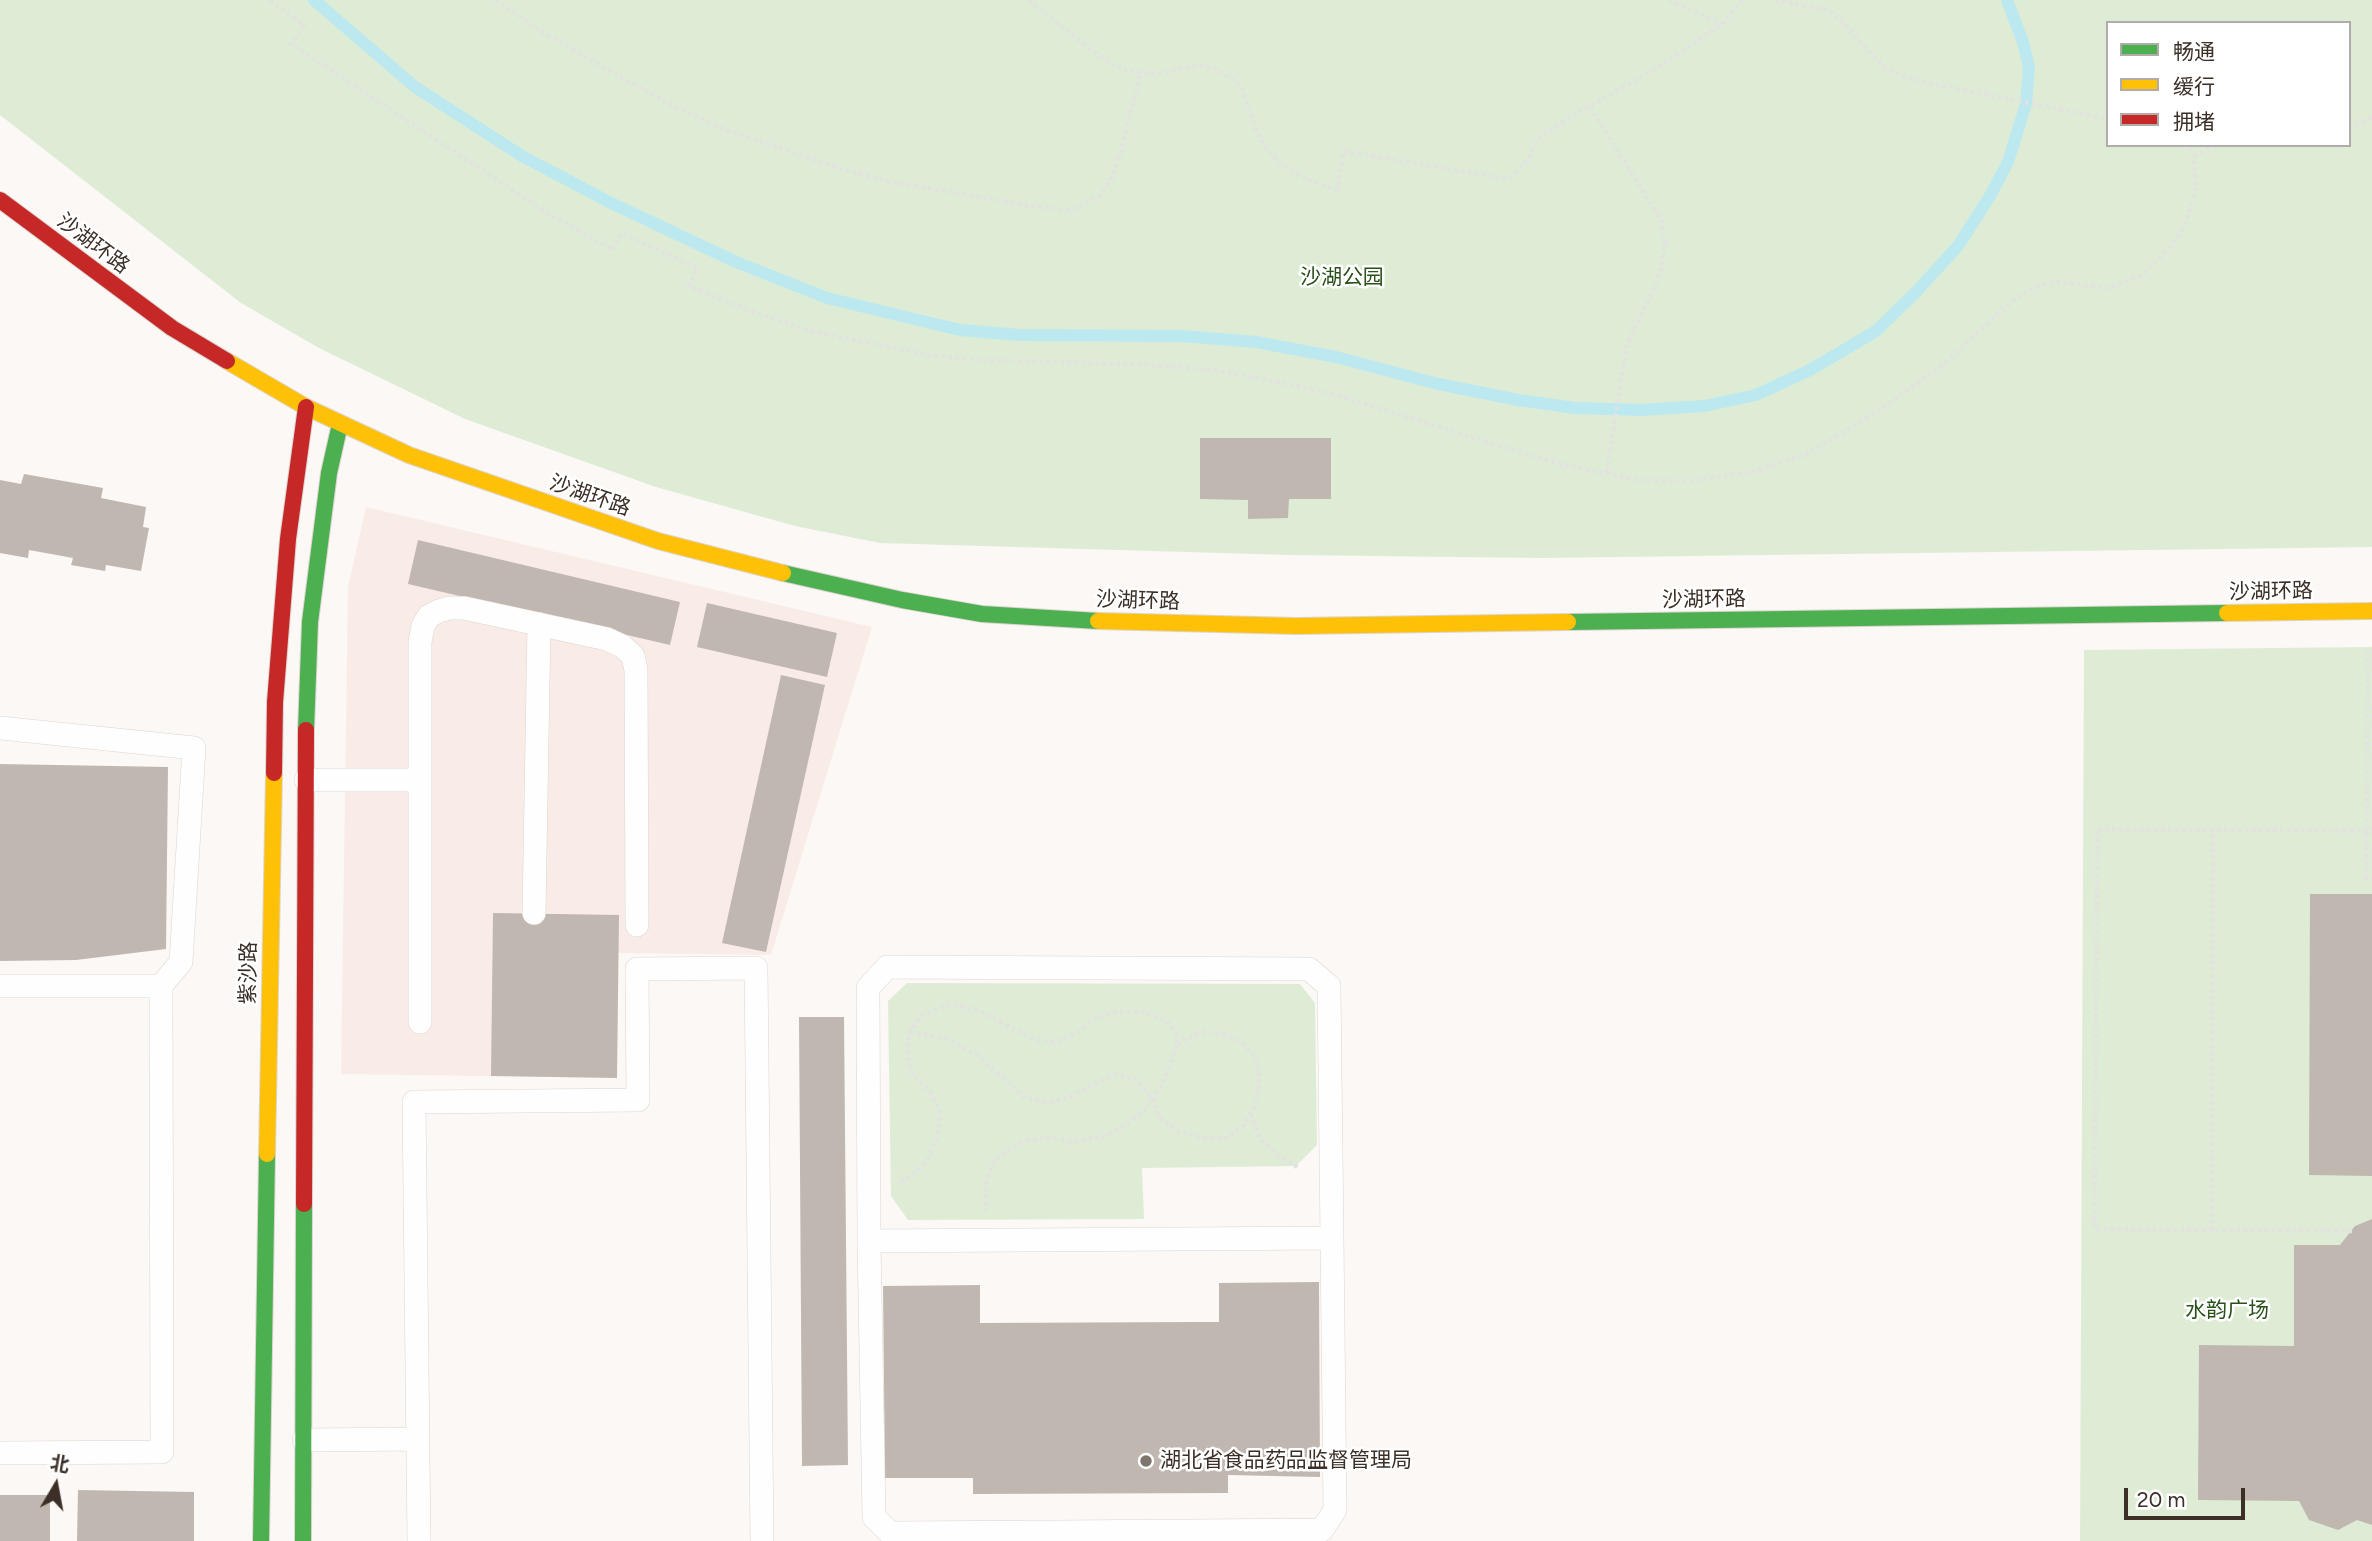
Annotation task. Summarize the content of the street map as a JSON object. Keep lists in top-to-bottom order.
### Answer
{
  "streets": {
    "main road": ["沙湖环路", "紫沙路"]
  },
  "crossings": [
    ["沙湖环路", "紫沙路"]
  ],
  "parks": ["沙湖公园", "水韵广场"],
  "places": ["湖北省食品药品监督管理局"],
  "legend": ["畅通", "缓行", "拥堵"],
  "scale_bar": "20 m",
  "north": "top"
}
